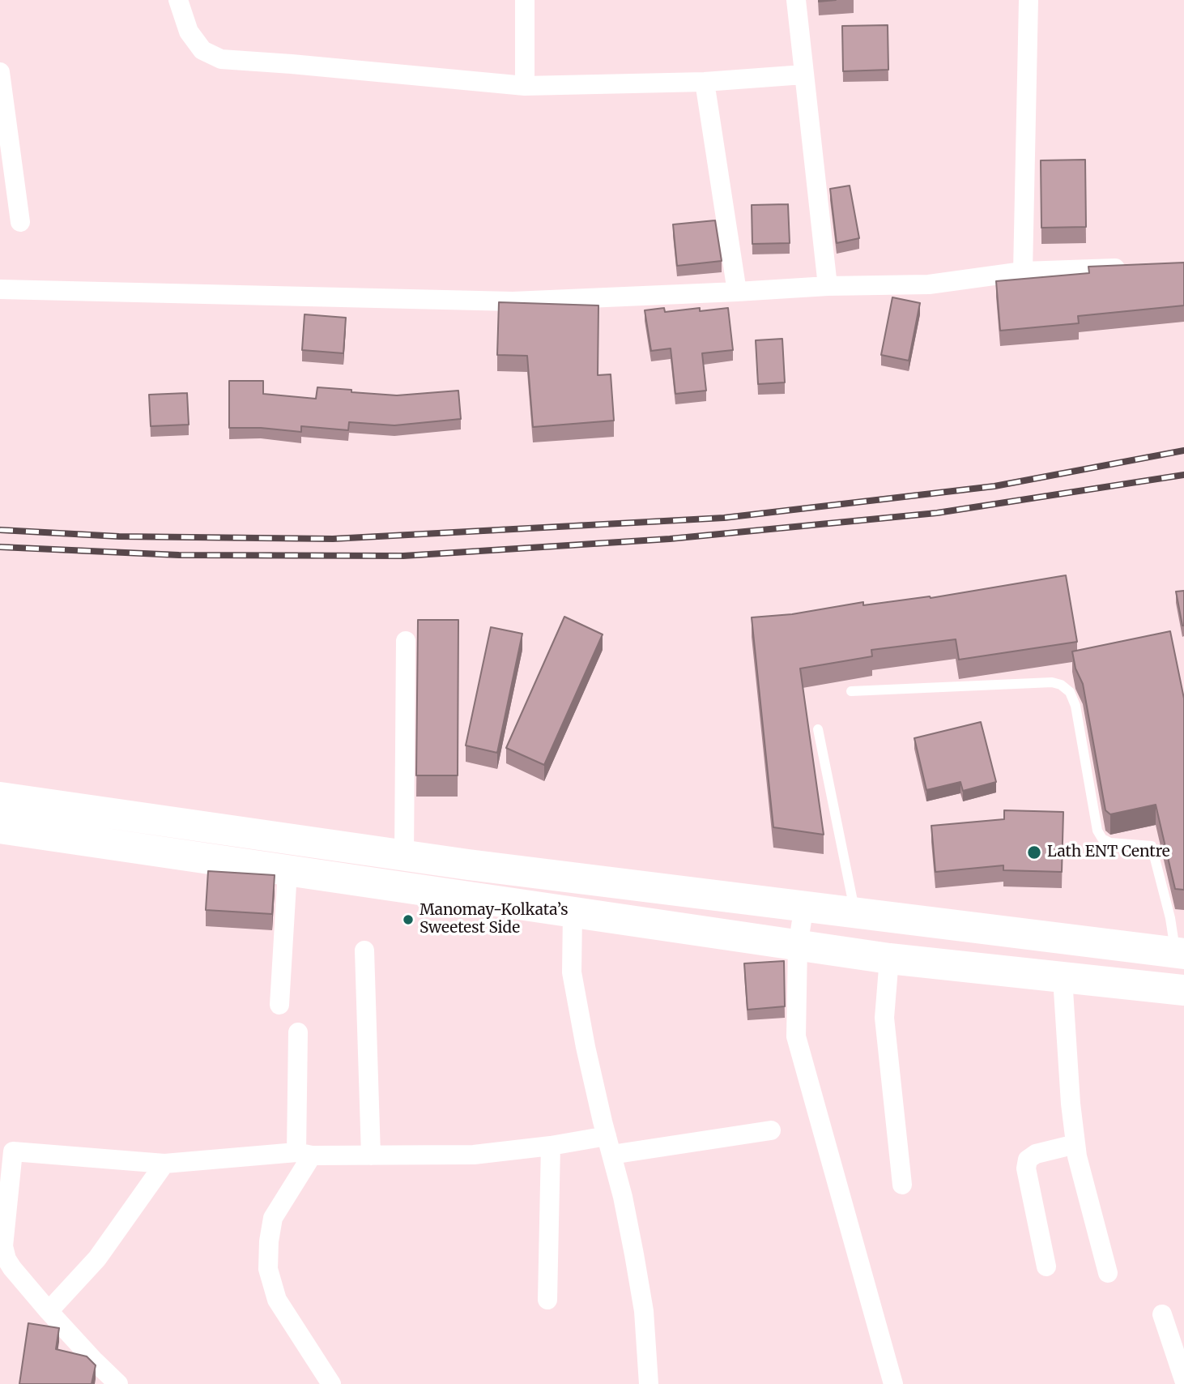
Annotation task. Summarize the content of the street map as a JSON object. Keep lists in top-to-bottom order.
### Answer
{
  "places": ["Lath ENT Centre", "Manomay-Kolkata’s Sweetest Side"]
}
